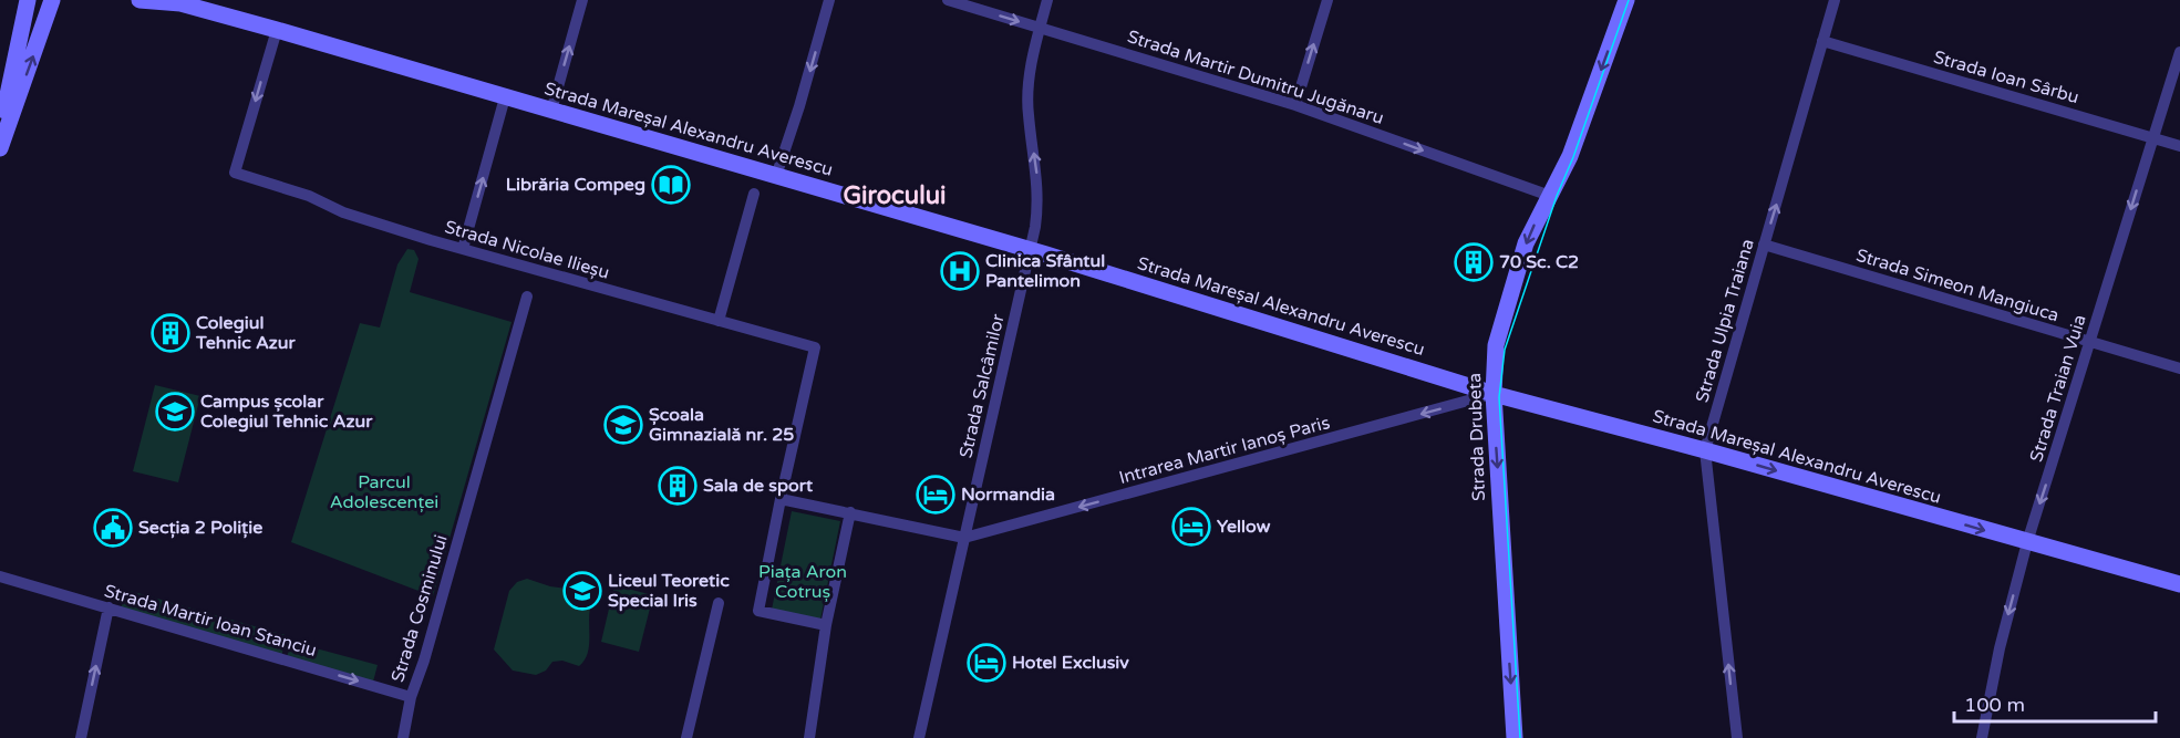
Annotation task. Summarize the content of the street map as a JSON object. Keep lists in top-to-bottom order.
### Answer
{
  "streets": {
    "street": [
      "Strada Martir Dumitru Jugănaru",
      "Strada Ioan Sârbu",
      "Strada Mareșal Alexandru Averescu",
      "Strada Nicolae Ilieșu",
      "Strada Simeon Mangiuca",
      "Strada Ulpia Traiana",
      "Strada Salcâmilor",
      "Strada Traian Vuia",
      "Strada Drubeta",
      "Intrarea Martir Ianoș Paris",
      "Strada Cosminului",
      "Strada Martir Ioan Stanciu"
    ]
  },
  "crossings": [
    ["Strada Martir Dumitru Jugănaru", "Strada Salcâmilor"],
    ["Strada Martir Dumitru Jugănaru", "Strada Drubeta"],
    ["Strada Ioan Sârbu", "Strada Ulpia Traiana"],
    ["Strada Ioan Sârbu", "Strada Traian Vuia"],
    ["Strada Mareșal Alexandru Averescu", "Strada Nicolae Ilieșu"],
    ["Strada Mareșal Alexandru Averescu", "Strada Ulpia Traiana"],
    ["Strada Mareșal Alexandru Averescu", "Strada Salcâmilor"],
    ["Strada Mareșal Alexandru Averescu", "Strada Traian Vuia"],
    ["Strada Mareșal Alexandru Averescu", "Strada Drubeta"],
    ["Strada Mareșal Alexandru Averescu", "Intrarea Martir Ianoș Paris"],
    ["Strada Simeon Mangiuca", "Strada Ulpia Traiana"],
    ["Strada Simeon Mangiuca", "Strada Traian Vuia"],
    ["Strada Salcâmilor", "Intrarea Martir Ianoș Paris"],
    ["Strada Drubeta", "Intrarea Martir Ianoș Paris"],
    ["Strada Cosminului", "Strada Martir Ioan Stanciu"]
  ],
  "one_way": [
    "Strada Martir Dumitru Jugănaru",
    "Strada Ulpia Traiana",
    "Strada Traian Vuia",
    "Strada Drubeta",
    "Intrarea Martir Ianoș Paris",
    "Strada Martir Ioan Stanciu"
  ],
  "districts": ["Girocului"],
  "parks": ["Parcul Adolescenței", "Piața Aron Cotruș"],
  "places": {
    "library": ["Librăria Compeg"],
    "building": ["70 Sc. C2", "Colegiul Tehnic Azur", "Sala de sport"],
    "hospital": ["Clinica Sfântul Pantelimon"],
    "school or university": ["Campus școlar Colegiul Tehnic Azur", "Școala Gimnazială nr. 25", "Liceul Teoretic Special Iris"],
    "hotel": ["Normandia", "Yellow", "Hotel Exclusiv"],
    "public building": ["Secția 2 Poliție"]
  },
  "scale_bar": "100 m"
}
